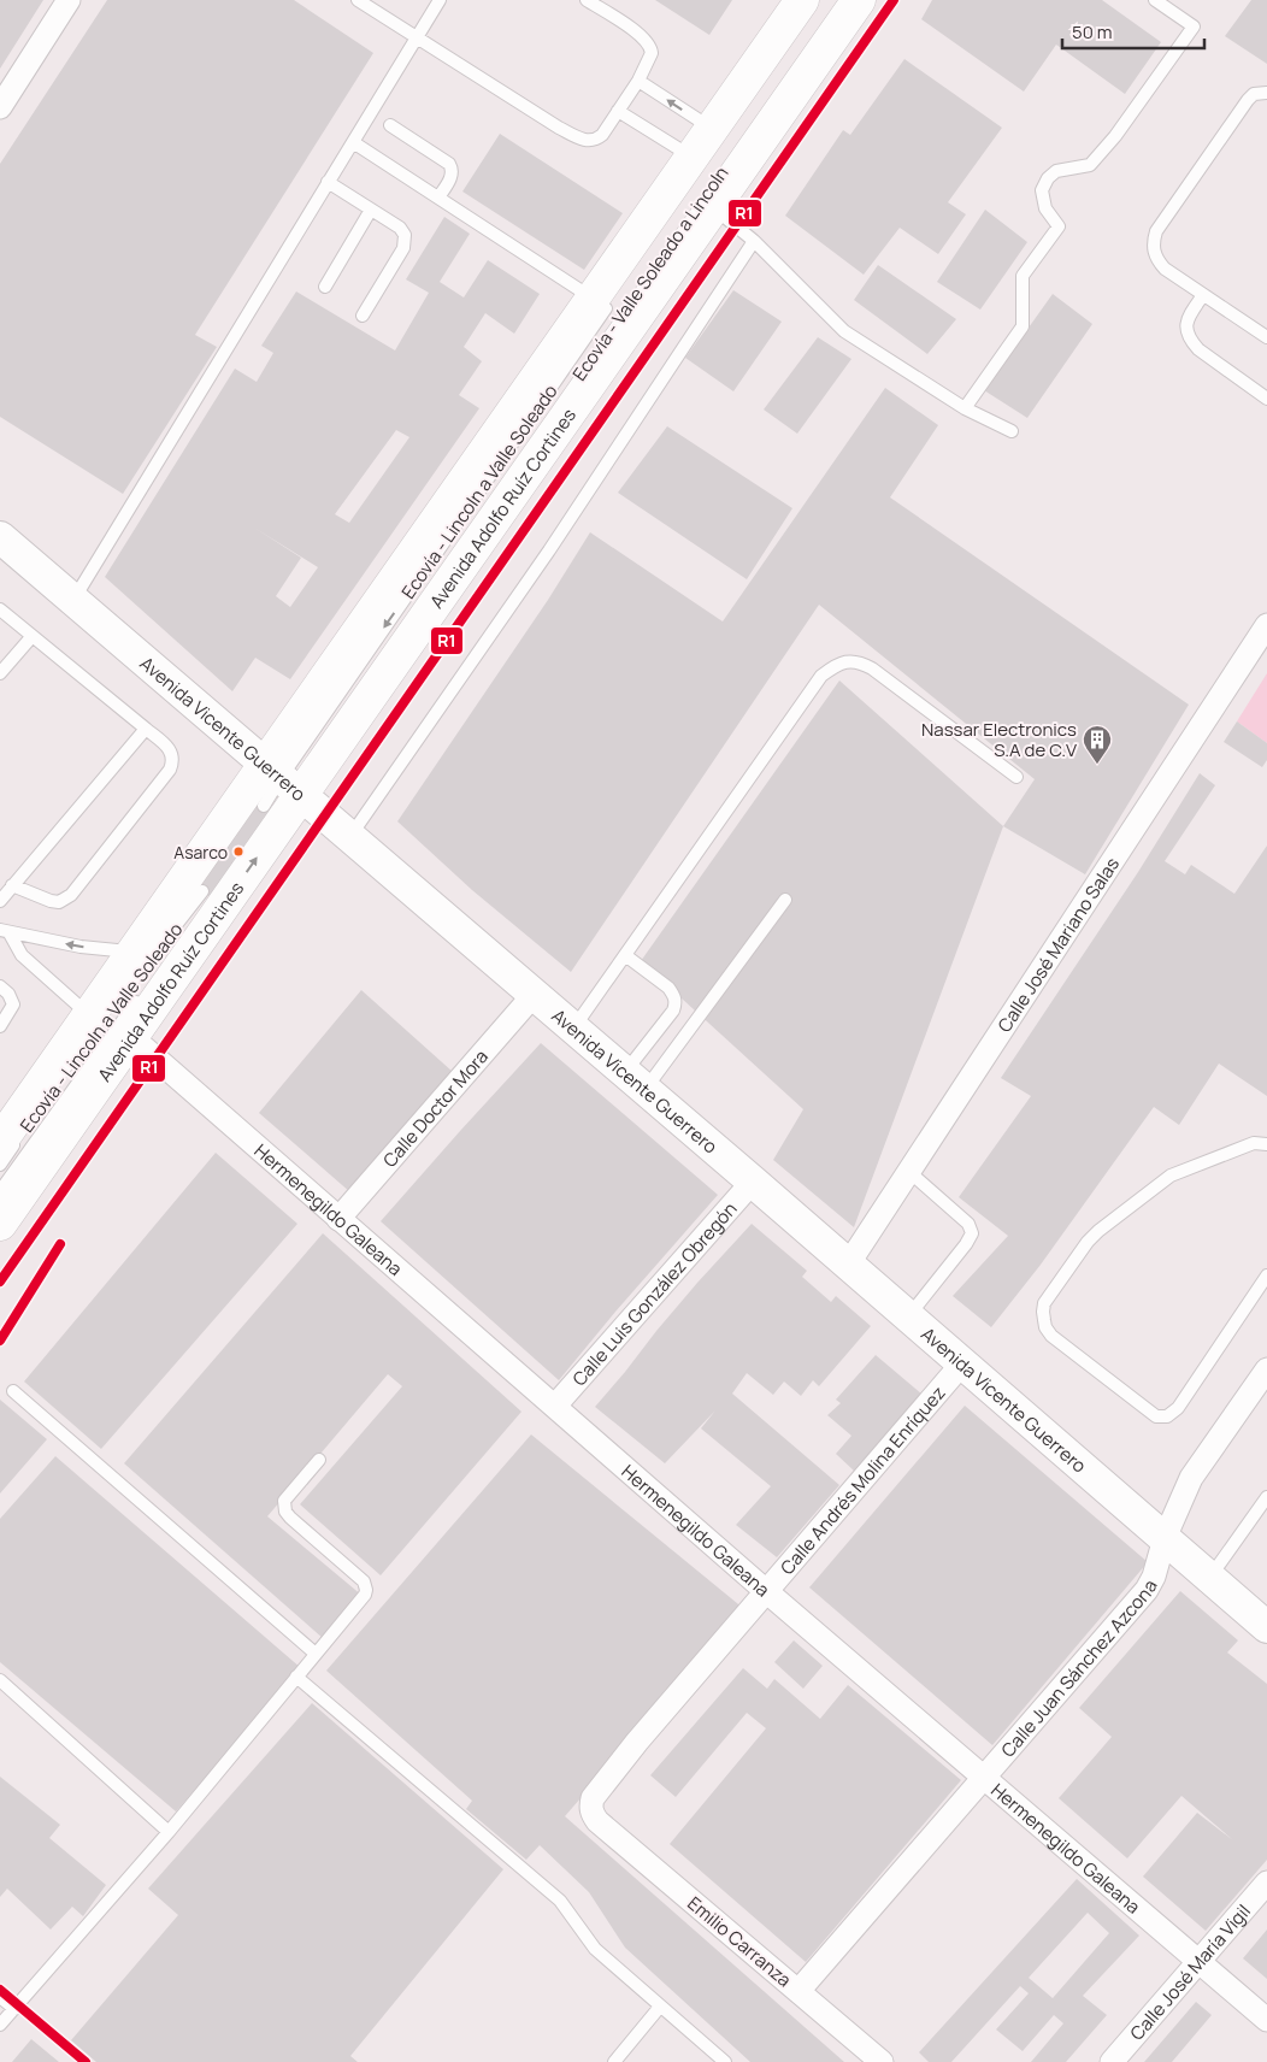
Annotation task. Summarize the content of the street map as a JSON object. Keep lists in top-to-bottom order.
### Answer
{
  "streets": {
    "main road": ["Avenida Adolfo Ruíz Cortines", "Avenida Vicente Guerrero"],
    "street": [
      "Calle José Mariano Salas",
      "Calle Doctor Mora",
      "Hermenegildo Galeana",
      "Calle Luis González Obregón",
      "Calle Andrés Molina Enríquez",
      "Calle Juan Sánchez Azcona",
      "Emilio Carranza",
      "Calle José María Vigil"
    ],
    "lane": ["Ecovía - Lincoln a Valle Soleado"]
  },
  "crossings": [
    ["Ecovía - Lincoln a Valle Soleado", "Avenida Adolfo Ruíz Cortines"],
    ["Avenida Adolfo Ruíz Cortines", "Avenida Vicente Guerrero"],
    ["Avenida Adolfo Ruíz Cortines", "Hermenegildo Galeana"],
    ["Avenida Vicente Guerrero", "Calle José Mariano Salas"],
    ["Avenida Vicente Guerrero", "Calle Doctor Mora"],
    ["Avenida Vicente Guerrero", "Calle Luis González Obregón"],
    ["Avenida Vicente Guerrero", "Calle Andrés Molina Enríquez"],
    ["Avenida Vicente Guerrero", "Calle Juan Sánchez Azcona"],
    ["Calle Doctor Mora", "Hermenegildo Galeana"],
    ["Hermenegildo Galeana", "Calle Luis González Obregón"],
    ["Hermenegildo Galeana", "Calle Andrés Molina Enríquez"],
    ["Hermenegildo Galeana", "Calle Juan Sánchez Azcona"],
    ["Hermenegildo Galeana", "Calle José María Vigil"],
    ["Calle Andrés Molina Enríquez", "Emilio Carranza"],
    ["Calle Juan Sánchez Azcona", "Emilio Carranza"]
  ],
  "places": {
    "building": ["Nassar Electronics S.A de C.V"],
    "other": ["Asarco"]
  },
  "lines": ["transit line R1"],
  "scale_bar": "50 m"
}
